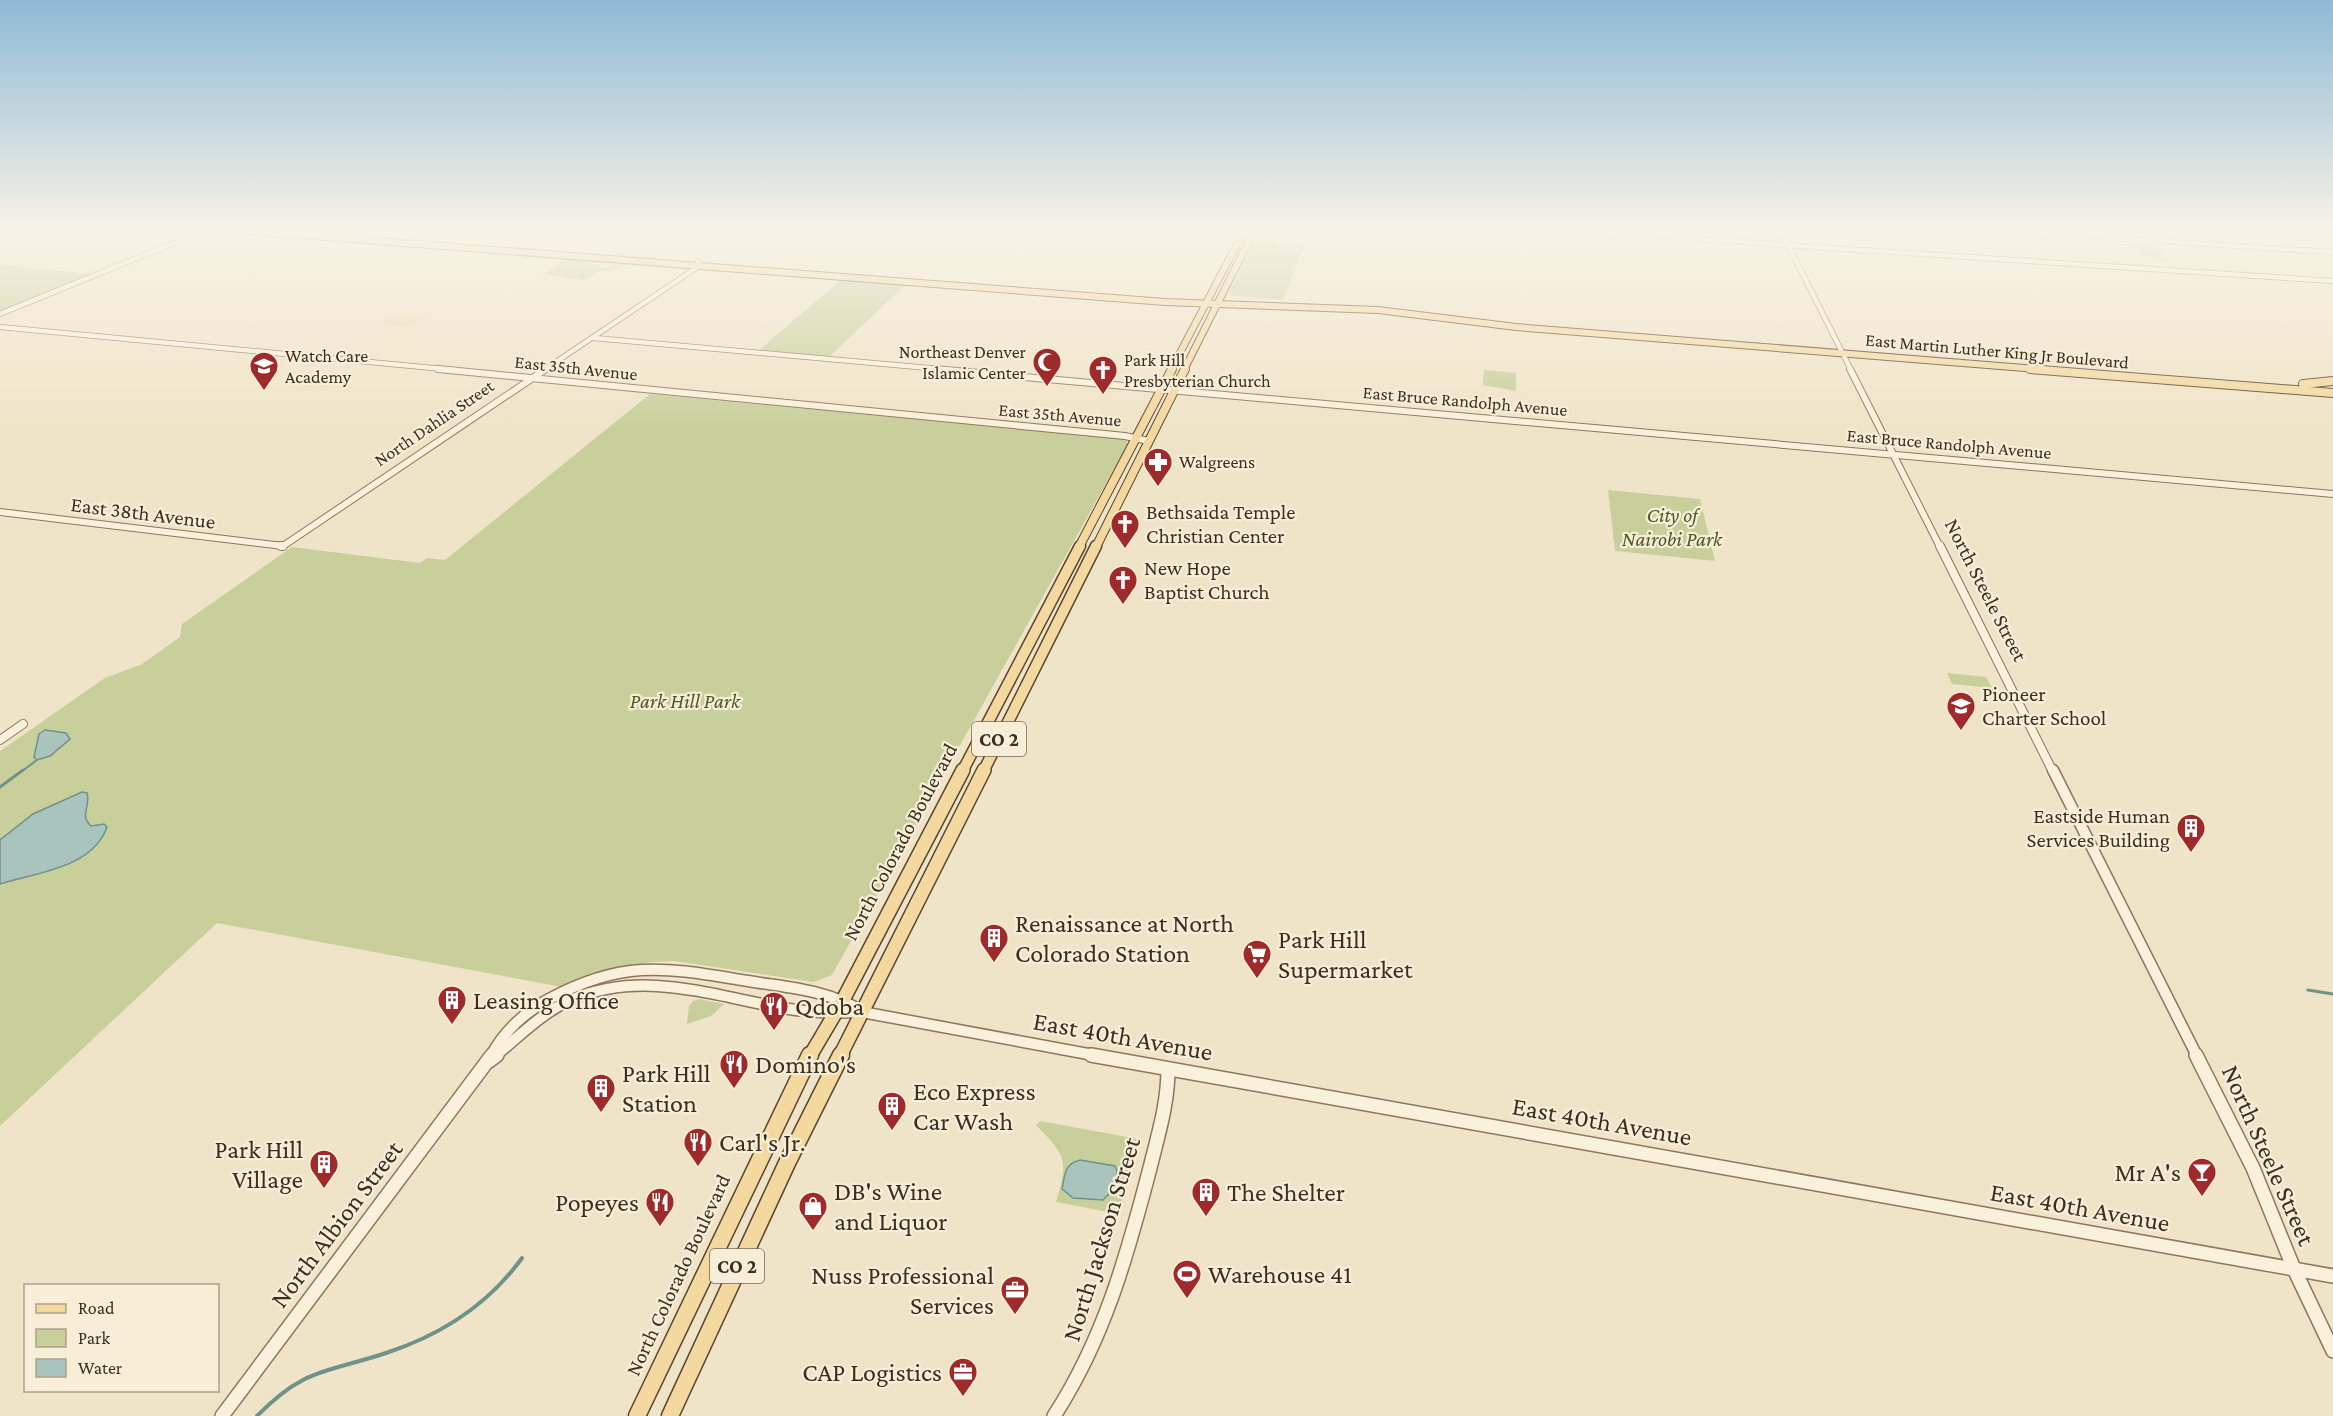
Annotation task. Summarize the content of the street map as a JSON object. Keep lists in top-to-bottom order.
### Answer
{
  "streets": {
    "main road": ["East Martin Luther King Jr Boulevard", "CO 2", "North Colorado Boulevard"],
    "street": [
      "East 35th Avenue",
      "East Bruce Randolph Avenue",
      "North Dahlia Street",
      "East 38th Avenue",
      "North Steele Street",
      "East 40th Avenue",
      "North Albion Street",
      "North Jackson Street"
    ]
  },
  "crossings": [
    ["East Martin Luther King Jr Boulevard", "North Steele Street"],
    ["East Martin Luther King Jr Boulevard", "North Colorado Boulevard"],
    ["East 35th Avenue", "North Dahlia Street"],
    ["East 35th Avenue", "North Colorado Boulevard"],
    ["East Bruce Randolph Avenue", "North Dahlia Street"],
    ["East Bruce Randolph Avenue", "North Steele Street"],
    ["East Bruce Randolph Avenue", "North Colorado Boulevard"],
    ["North Dahlia Street", "East 38th Avenue"],
    ["North Steele Street", "East 40th Avenue"],
    ["North Colorado Boulevard", "East 40th Avenue"],
    ["East 40th Avenue", "North Albion Street"],
    ["East 40th Avenue", "North Jackson Street"]
  ],
  "parks": ["City of Nairobi Park", "Park Hill Park"],
  "places": {
    "mosque": ["Northeast Denver Islamic Center"],
    "school or university": ["Watch Care Academy", "Pioneer Charter School"],
    "church": ["Park Hill Presbyterian Church", "Bethsaida Temple Christian Center", "New Hope Baptist Church"],
    "pharmacy": ["Walgreens"],
    "building": [
      "Eastside Human Services Building",
      "Renaissance at North Colorado Station",
      "Leasing Office",
      "Park Hill Station",
      "Eco Express Car Wash",
      "Park Hill Village",
      "The Shelter"
    ],
    "supermarket": ["Park Hill Supermarket"],
    "restaurant": [
      "Qdoba",
      "Domino's",
      "Carl's Jr.",
      "Popeyes"
    ],
    "bar": ["Mr A's"],
    "shop": ["DB's Wine and Liquor"],
    "sports": ["Warehouse 41"],
    "office": ["Nuss Professional Services", "CAP Logistics"]
  },
  "legend": ["Road", "Park", "Water"]
}
